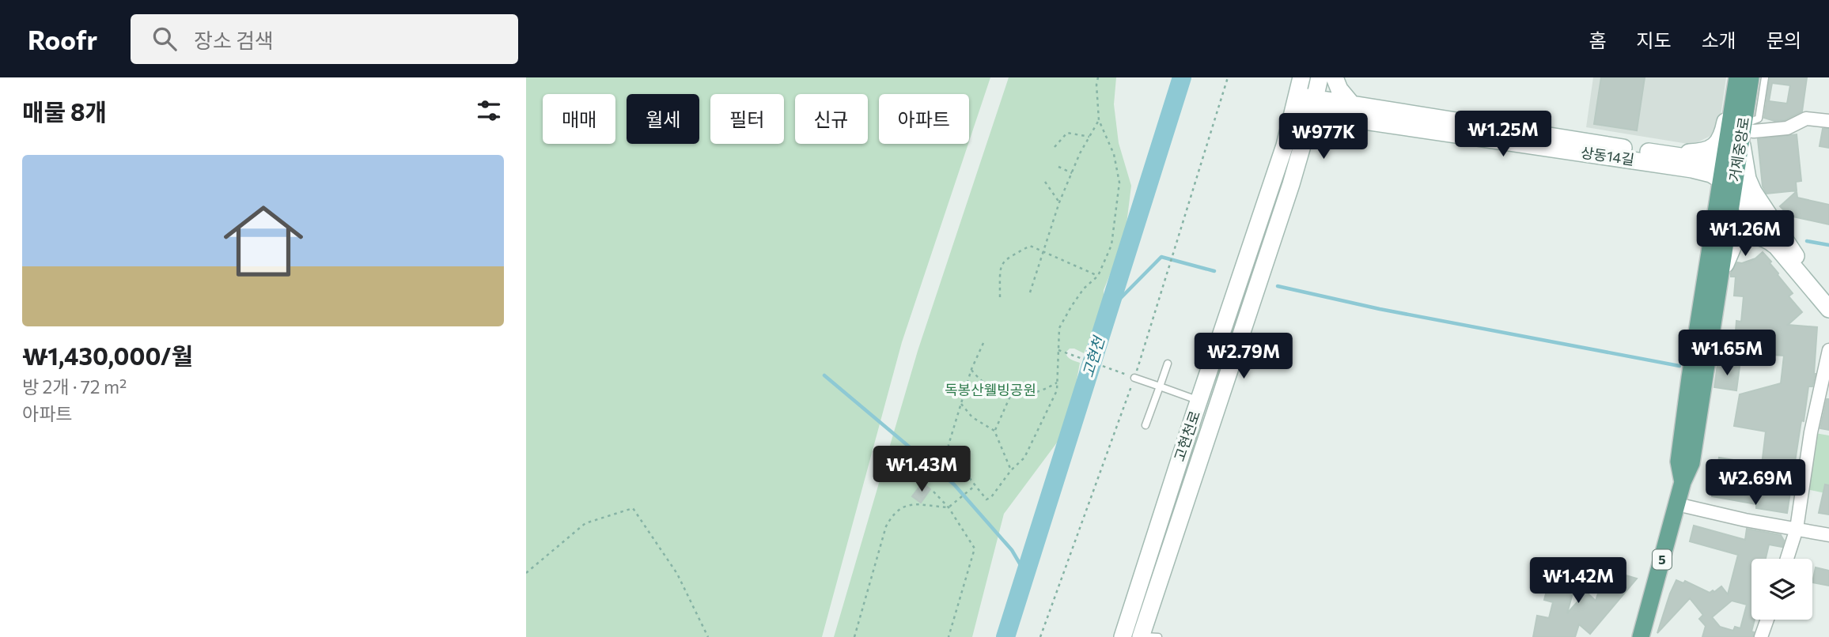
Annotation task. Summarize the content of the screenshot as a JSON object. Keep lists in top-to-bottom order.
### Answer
{
  "streets": {
    "main road": ["거제중앙로", "5"],
    "street": ["상동14길", "고현천로"]
  },
  "crossings": [
    ["거제중앙로", "상동14길"],
    ["상동14길", "고현천로"]
  ],
  "water": ["고현천"],
  "parks": ["독봉산웰빙공원"],
  "page": {
    "header": "Roofr",
    "search": "장소 검색",
    "nav": [
      "홈",
      "지도",
      "소개",
      "문의"
    ],
    "heading": "매물 8개",
    "chip": [
      "매매",
      "월세",
      "필터",
      "신규",
      "아파트"
    ],
    "price": [
      "₩1.25M",
      "₩977K",
      "₩1.26M",
      "₩1.65M",
      "₩2.79M",
      "₩1.43M",
      "₩2.69M",
      "₩1.42M"
    ],
    "list": [
      {
        "name": "₩1,430,000/월",
        "note": "방 2개 · 72 m² · 아파트"
      }
    ]
  }
}
